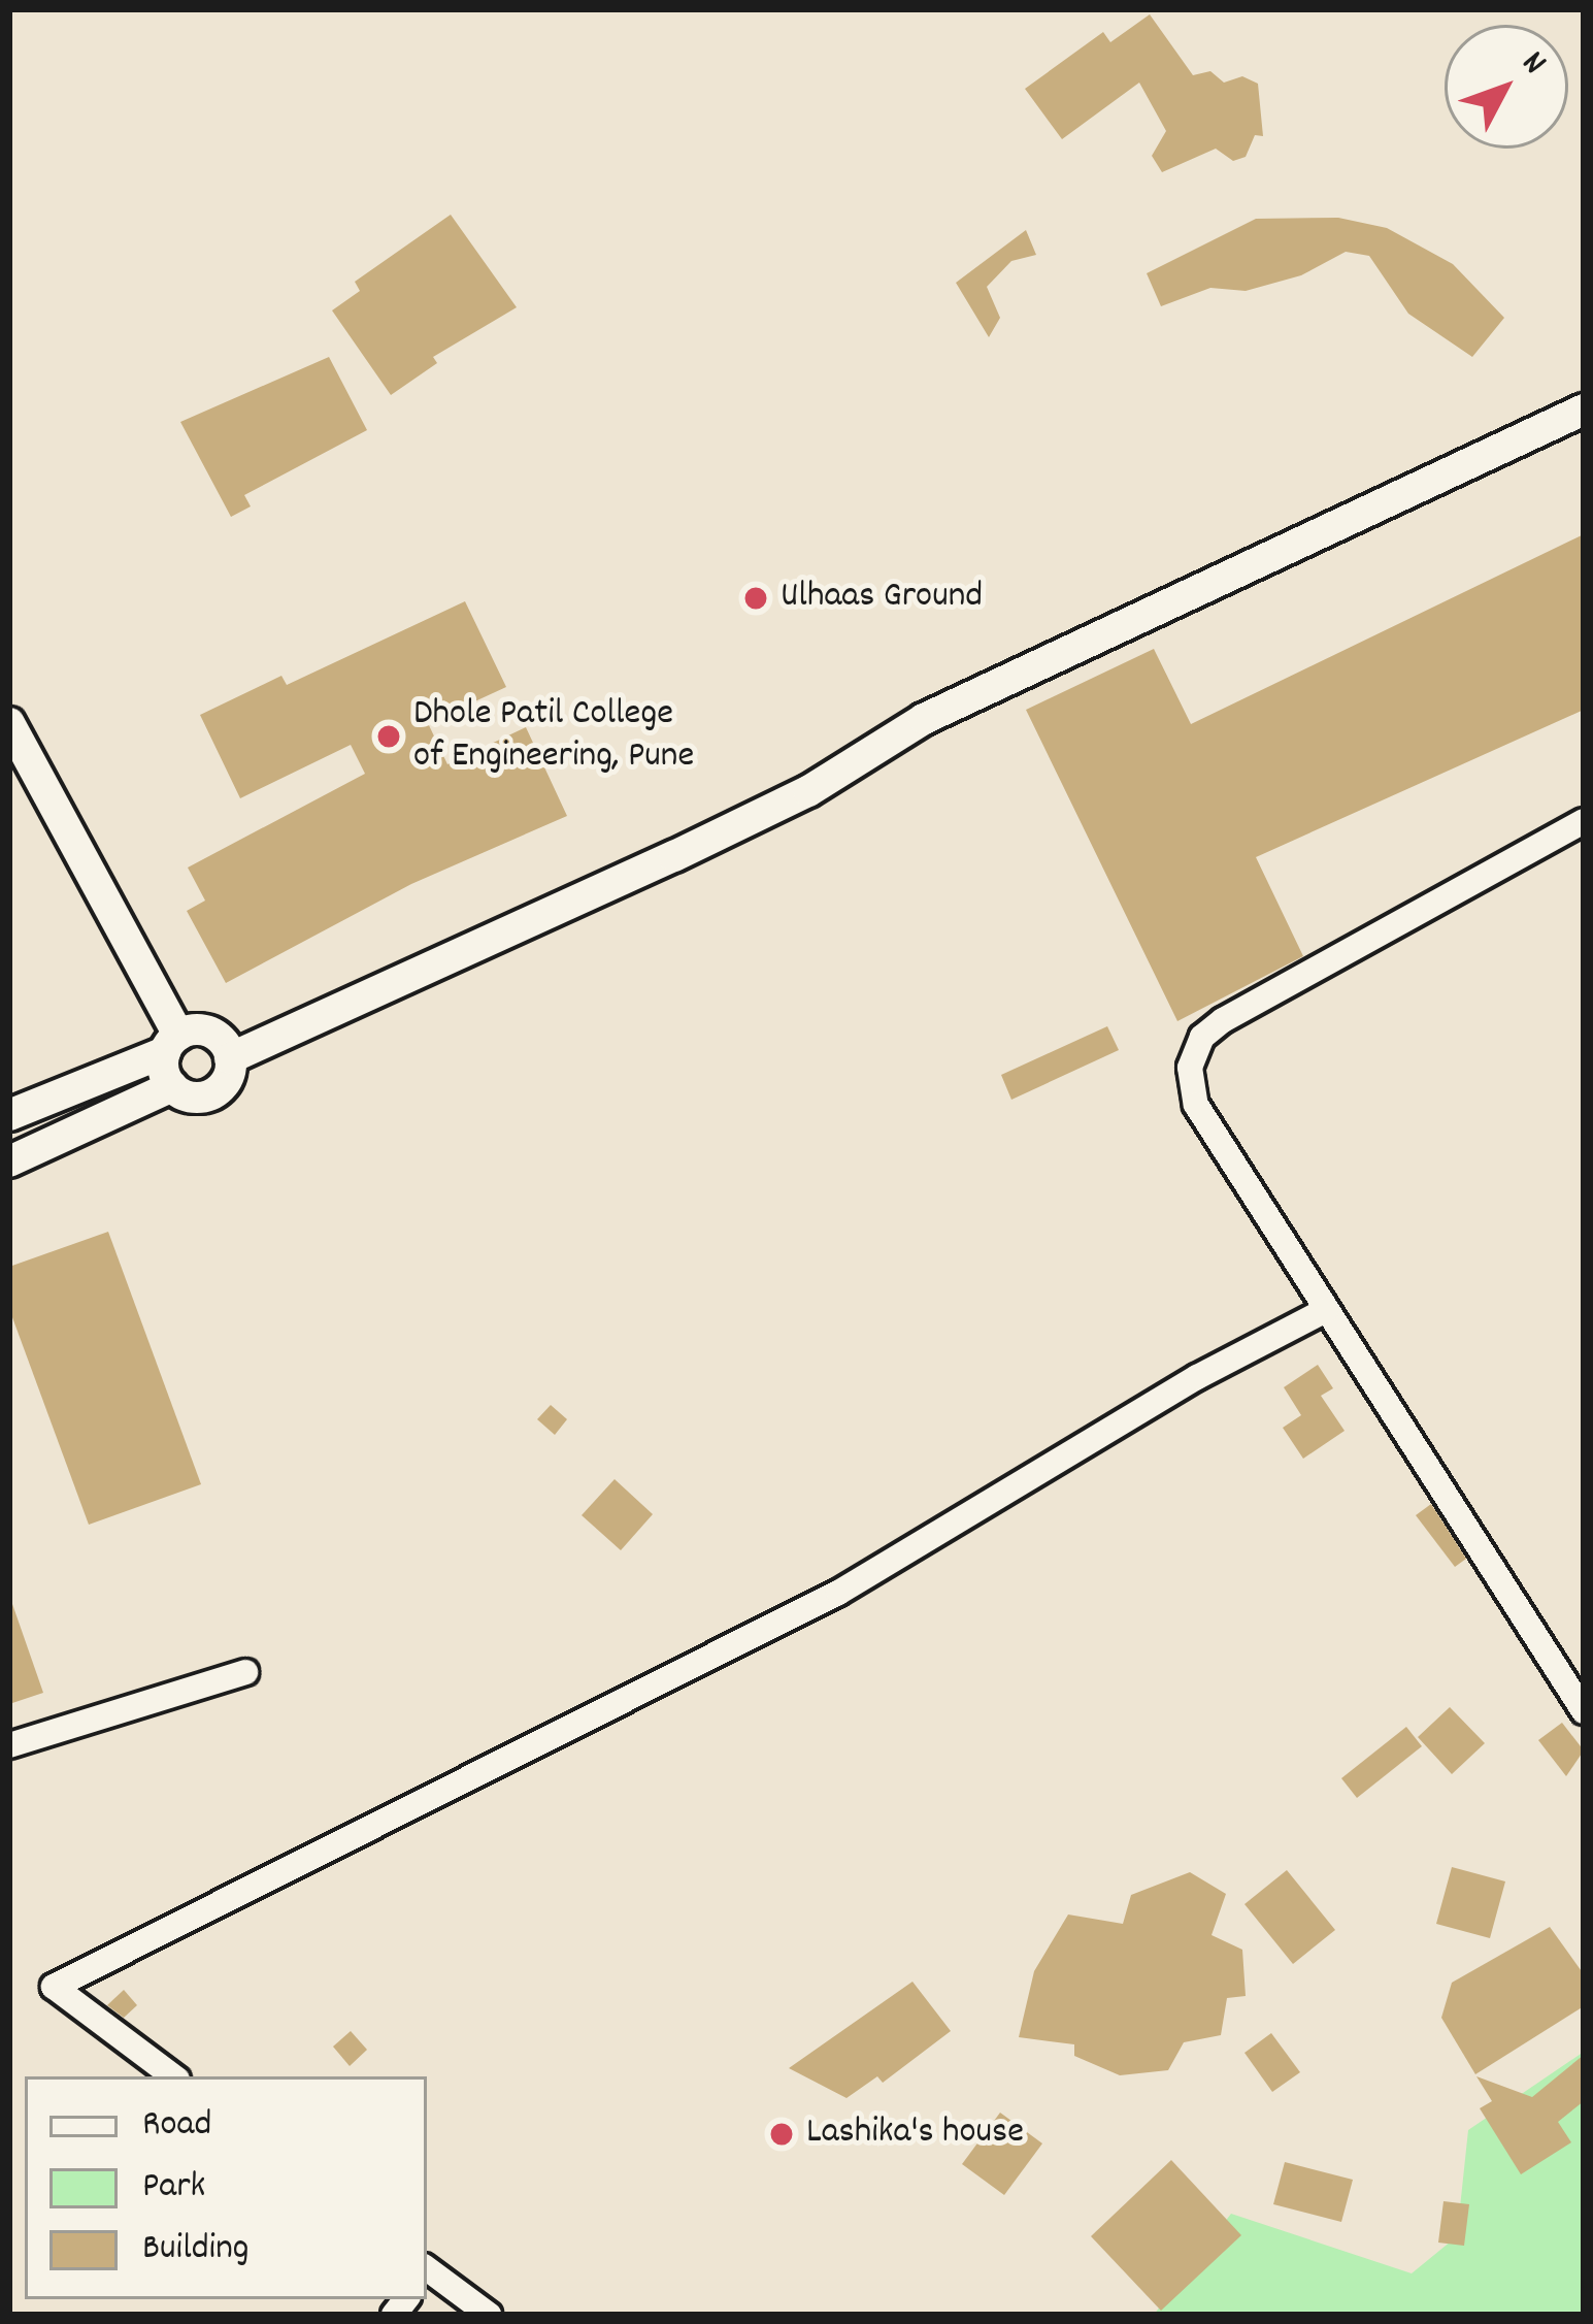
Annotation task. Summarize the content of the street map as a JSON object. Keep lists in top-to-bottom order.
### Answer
{
  "places": ["Ulhaas Ground", "Dhole Patil College of Engineering, Pune", "Lashika's house"],
  "legend": ["Road", "Park", "Building"],
  "north": "top right"
}
